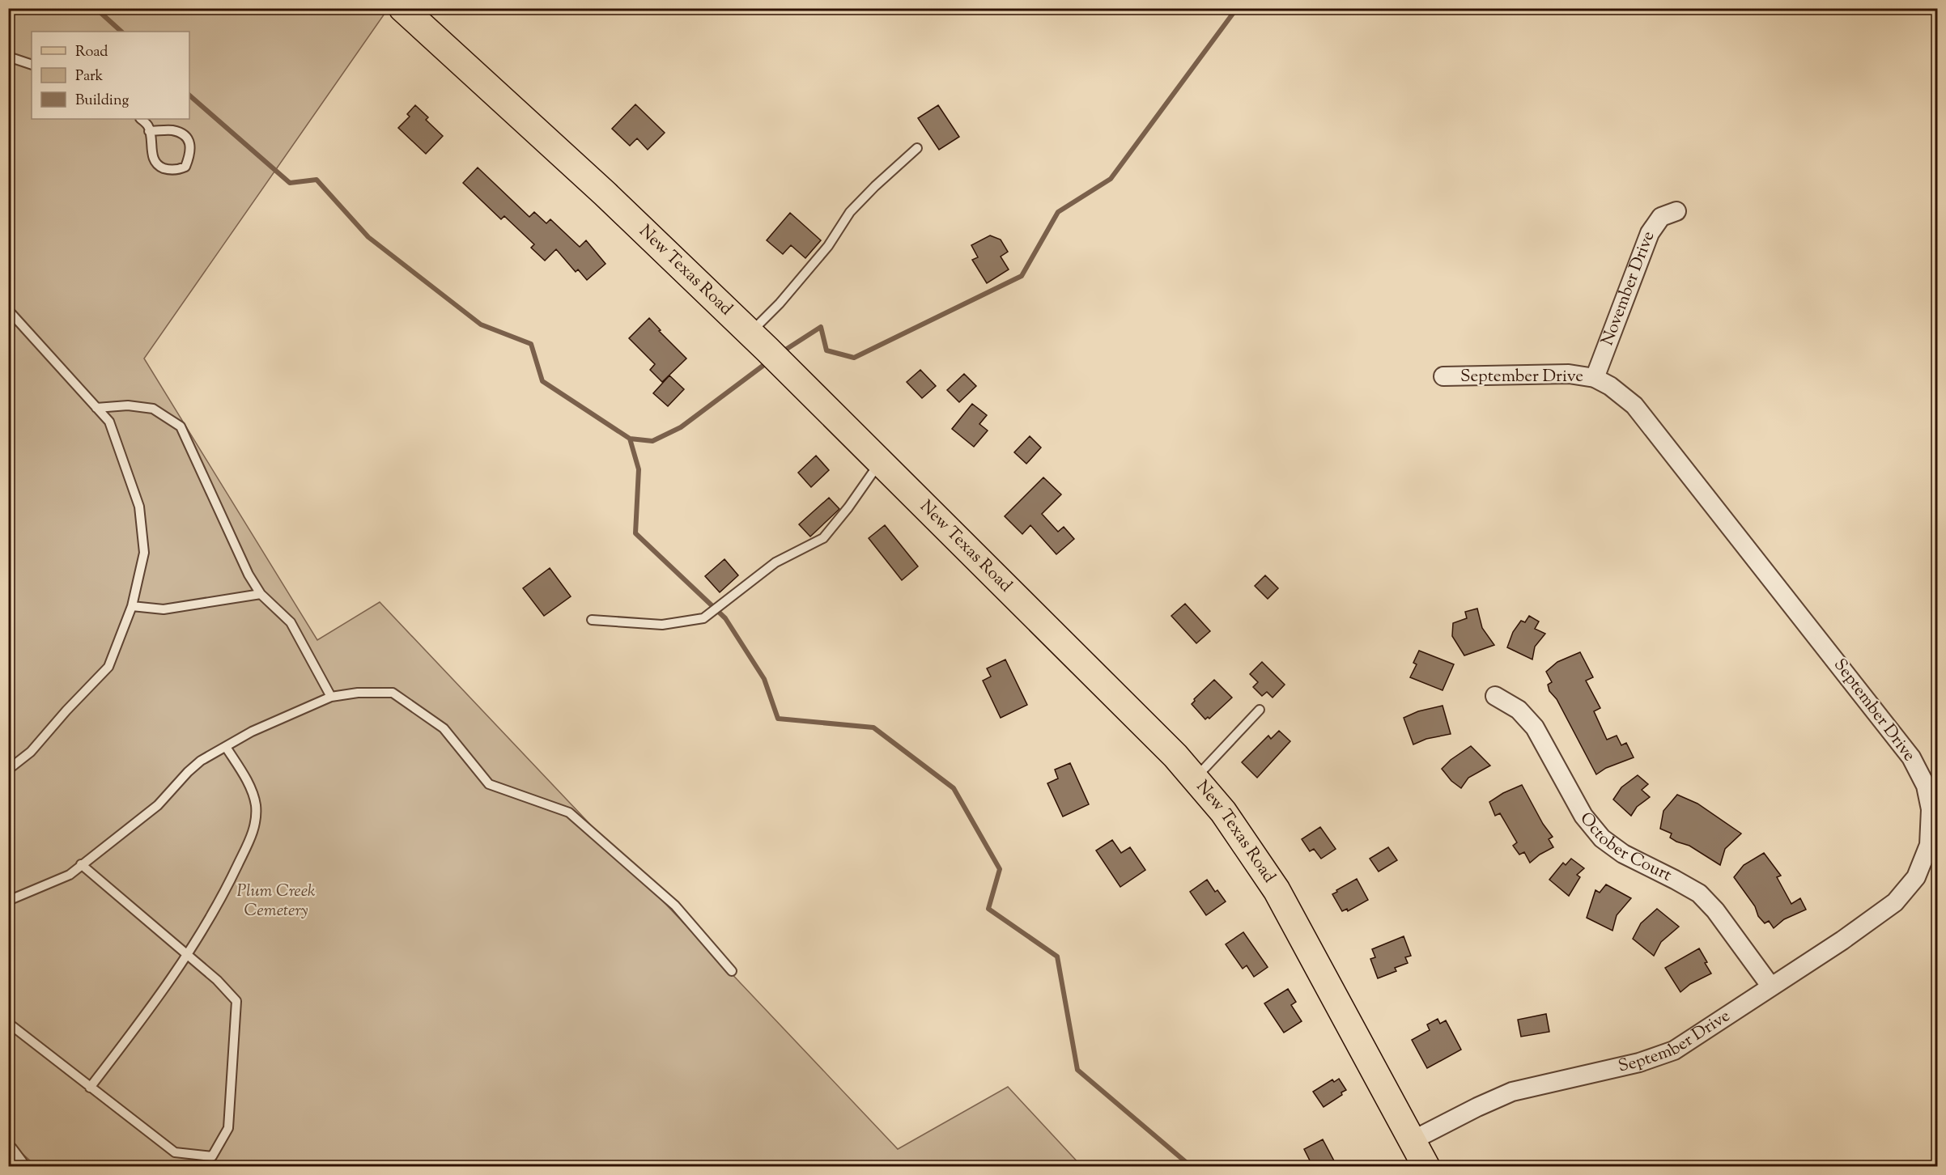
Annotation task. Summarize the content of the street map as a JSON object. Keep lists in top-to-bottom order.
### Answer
{
  "streets": {
    "main road": ["New Texas Road"],
    "street": ["November Drive", "September Drive", "October Court"]
  },
  "crossings": [
    ["New Texas Road", "September Drive"],
    ["November Drive", "September Drive"],
    ["September Drive", "October Court"]
  ],
  "parks": ["Plum Creek Cemetery"],
  "legend": ["Road", "Park", "Building"]
}
